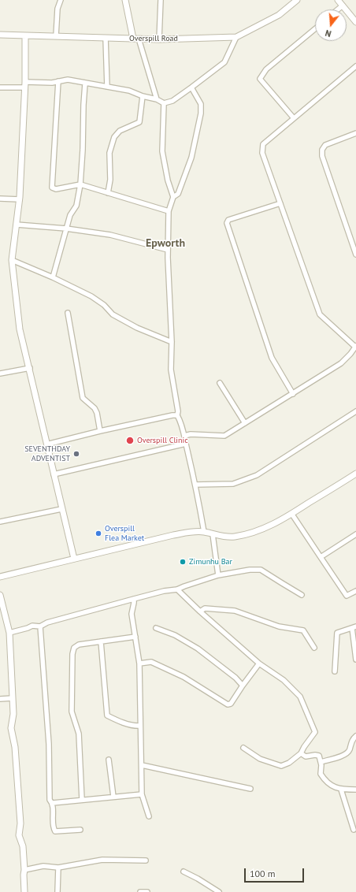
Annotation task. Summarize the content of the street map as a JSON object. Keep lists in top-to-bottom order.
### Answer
{
  "streets": {
    "street": ["Overspill Road"]
  },
  "districts": ["Epworth"],
  "places": [
    "Overspill Clinic",
    "SEVENTHDAY ADVENTIST",
    "Overspill Flea Market",
    "Zimunhu Bar"
  ],
  "scale_bar": "100 m",
  "north": "bottom"
}
